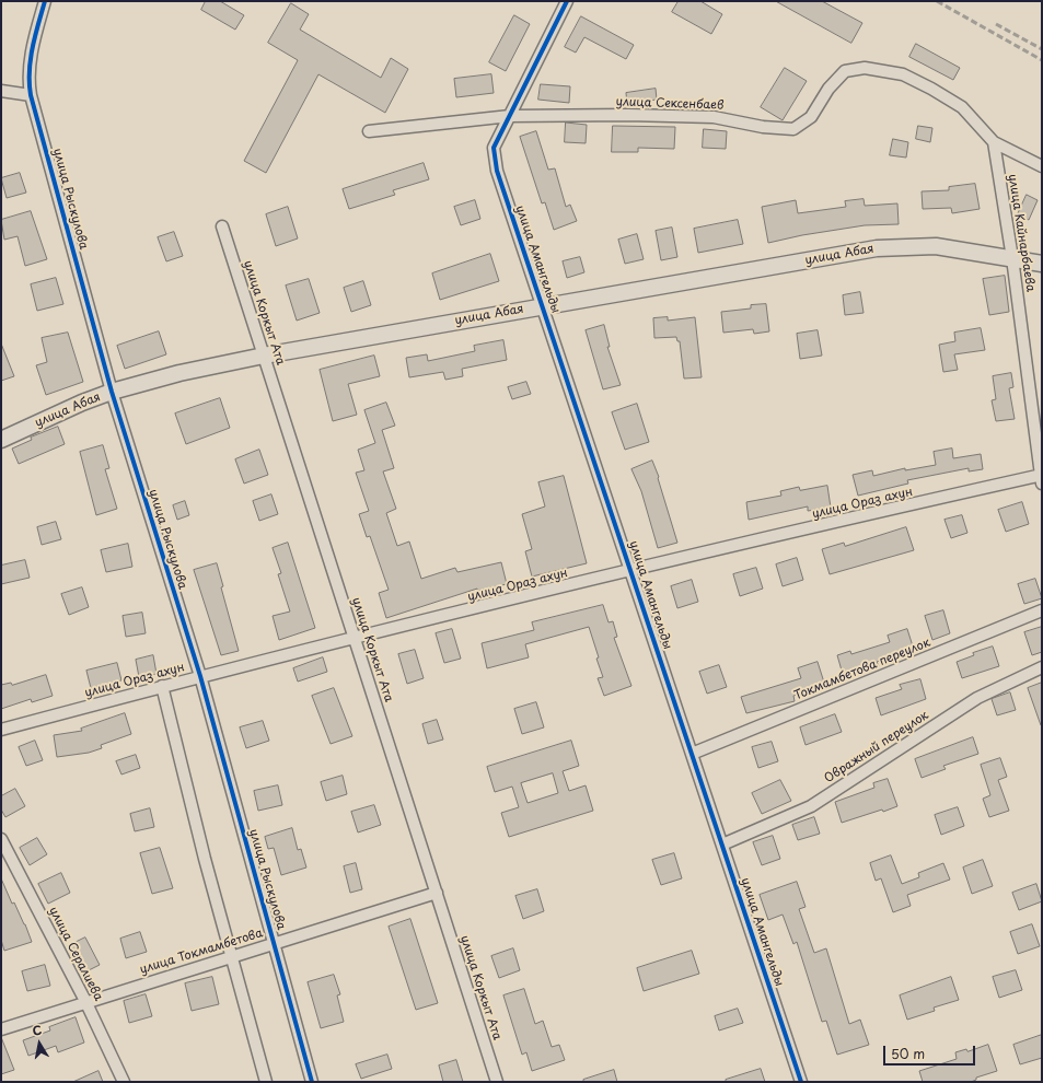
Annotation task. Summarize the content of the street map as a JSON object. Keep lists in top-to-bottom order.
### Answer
{
  "streets": {
    "street": [
      "улица Сексенбаев",
      "улица Рыскулова",
      "улица Кайнарбаева",
      "улица Абая",
      "улица Амангельды",
      "улица Коркыт Ата",
      "улица Ораз ахун",
      "Токмамбетова переулок",
      "Овражный переулок",
      "улица Токмамбетова",
      "улица Сералиева"
    ]
  },
  "crossings": [
    ["улица Сексенбаев", "улица Кайнарбаева"],
    ["улица Сексенбаев", "улица Амангельды"],
    ["улица Рыскулова", "улица Абая"],
    ["улица Рыскулова", "улица Ораз ахун"],
    ["улица Рыскулова", "улица Токмамбетова"],
    ["улица Кайнарбаева", "улица Абая"],
    ["улица Кайнарбаева", "улица Ораз ахун"],
    ["улица Абая", "улица Амангельды"],
    ["улица Абая", "улица Коркыт Ата"],
    ["улица Амангельды", "улица Ораз ахун"],
    ["улица Амангельды", "Токмамбетова переулок"],
    ["улица Амангельды", "Овражный переулок"],
    ["улица Коркыт Ата", "улица Ораз ахун"],
    ["улица Коркыт Ата", "улица Токмамбетова"],
    ["улица Токмамбетова", "улица Сералиева"]
  ],
  "scale_bar": "50 m",
  "north": "top"
}
